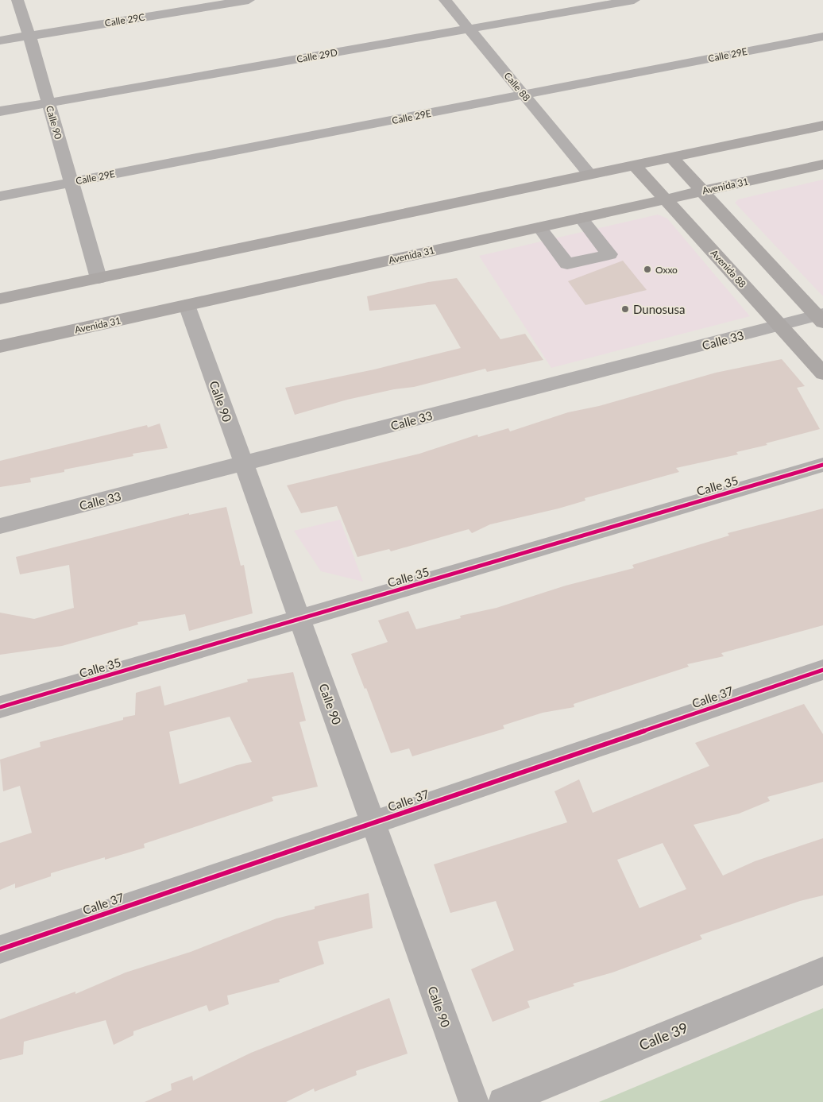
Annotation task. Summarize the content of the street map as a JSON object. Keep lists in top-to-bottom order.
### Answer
{
  "streets": {
    "main road": ["Avenida 31", "Avenida 88"],
    "street": [
      "Calle 29C",
      "Calle 29E",
      "Calle 29D",
      "Calle 88",
      "Calle 90",
      "Calle 33",
      "Calle 35",
      "Calle 37",
      "Calle 39"
    ]
  },
  "crossings": [
    ["Calle 29C", "Calle 90"],
    ["Calle 29E", "Calle 88"],
    ["Calle 29E", "Calle 90"],
    ["Calle 29D", "Calle 88"],
    ["Calle 29D", "Calle 90"],
    ["Calle 90", "Avenida 31"],
    ["Calle 90", "Calle 33"],
    ["Calle 90", "Calle 35"],
    ["Calle 90", "Calle 37"],
    ["Avenida 31", "Avenida 88"],
    ["Avenida 88", "Calle 33"]
  ],
  "places": ["Oxxo", "Dunosusa"]
}
